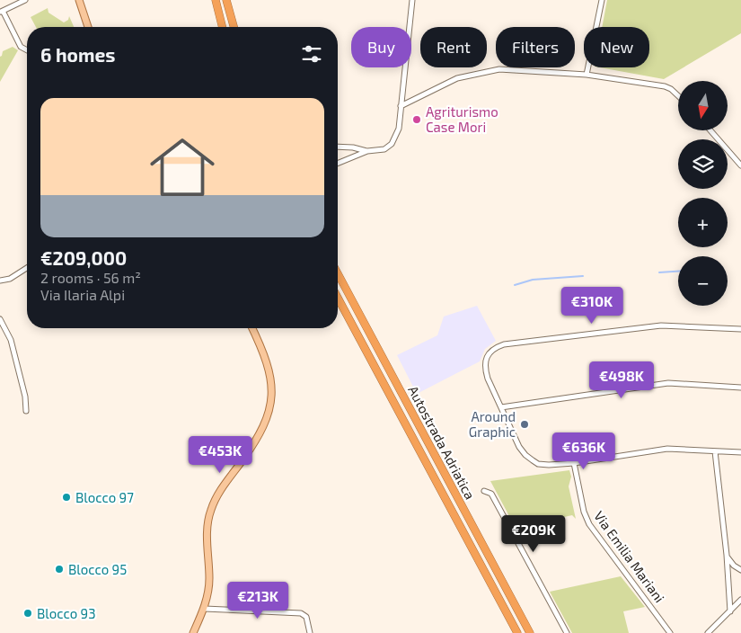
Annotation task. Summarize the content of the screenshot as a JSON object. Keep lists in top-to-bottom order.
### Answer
{
  "streets": {
    "highway": ["Autostrada Adriatica"],
    "street": ["Via Emilia Mariani"]
  },
  "places": [
    "Agriturismo Case Mori",
    "Around Graphic",
    "Blocco 97",
    "Blocco 95",
    "Blocco 93"
  ],
  "north": "bottom",
  "page": {
    "chip": [
      "Buy",
      "Rent",
      "Filters",
      "New"
    ],
    "heading": "6 homes",
    "map_buttons": ["+", "−"],
    "list": [
      {
        "name": "€209,000",
        "note": "2 rooms · 56 m² · Via Ilaria Alpi"
      }
    ],
    "price": [
      "€310K",
      "€498K",
      "€636K",
      "€453K",
      "€209K",
      "€213K"
    ]
  }
}
